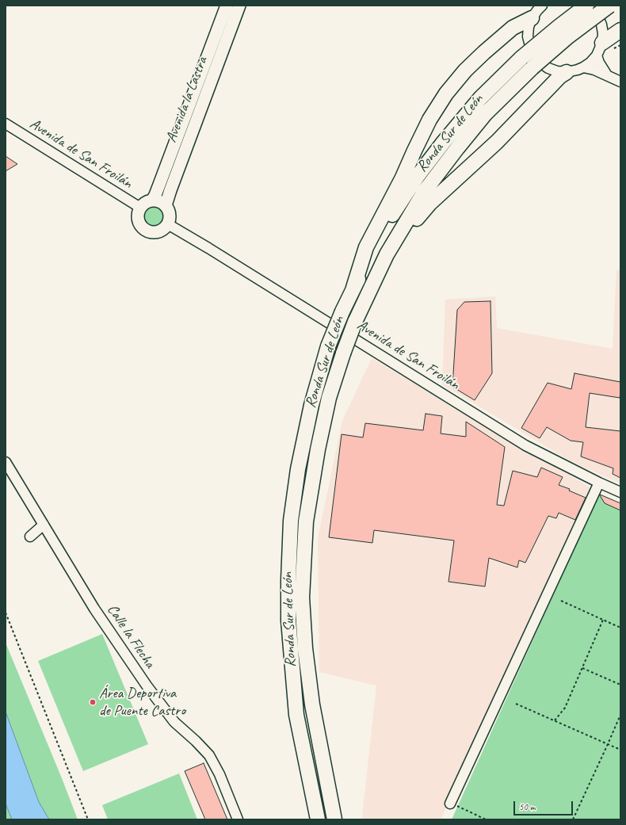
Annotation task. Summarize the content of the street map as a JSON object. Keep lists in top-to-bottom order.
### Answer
{
  "streets": {
    "highway": ["Ronda Sur de León"],
    "main road": ["Avenida la Lastra"],
    "street": ["Avenida de San Froilán", "Calle la Flecha"]
  },
  "crossings": [
    ["Avenida la Lastra", "Avenida de San Froilán"]
  ],
  "places": ["Área Deportiva de Puente Castro"],
  "scale_bar": "50 m"
}
